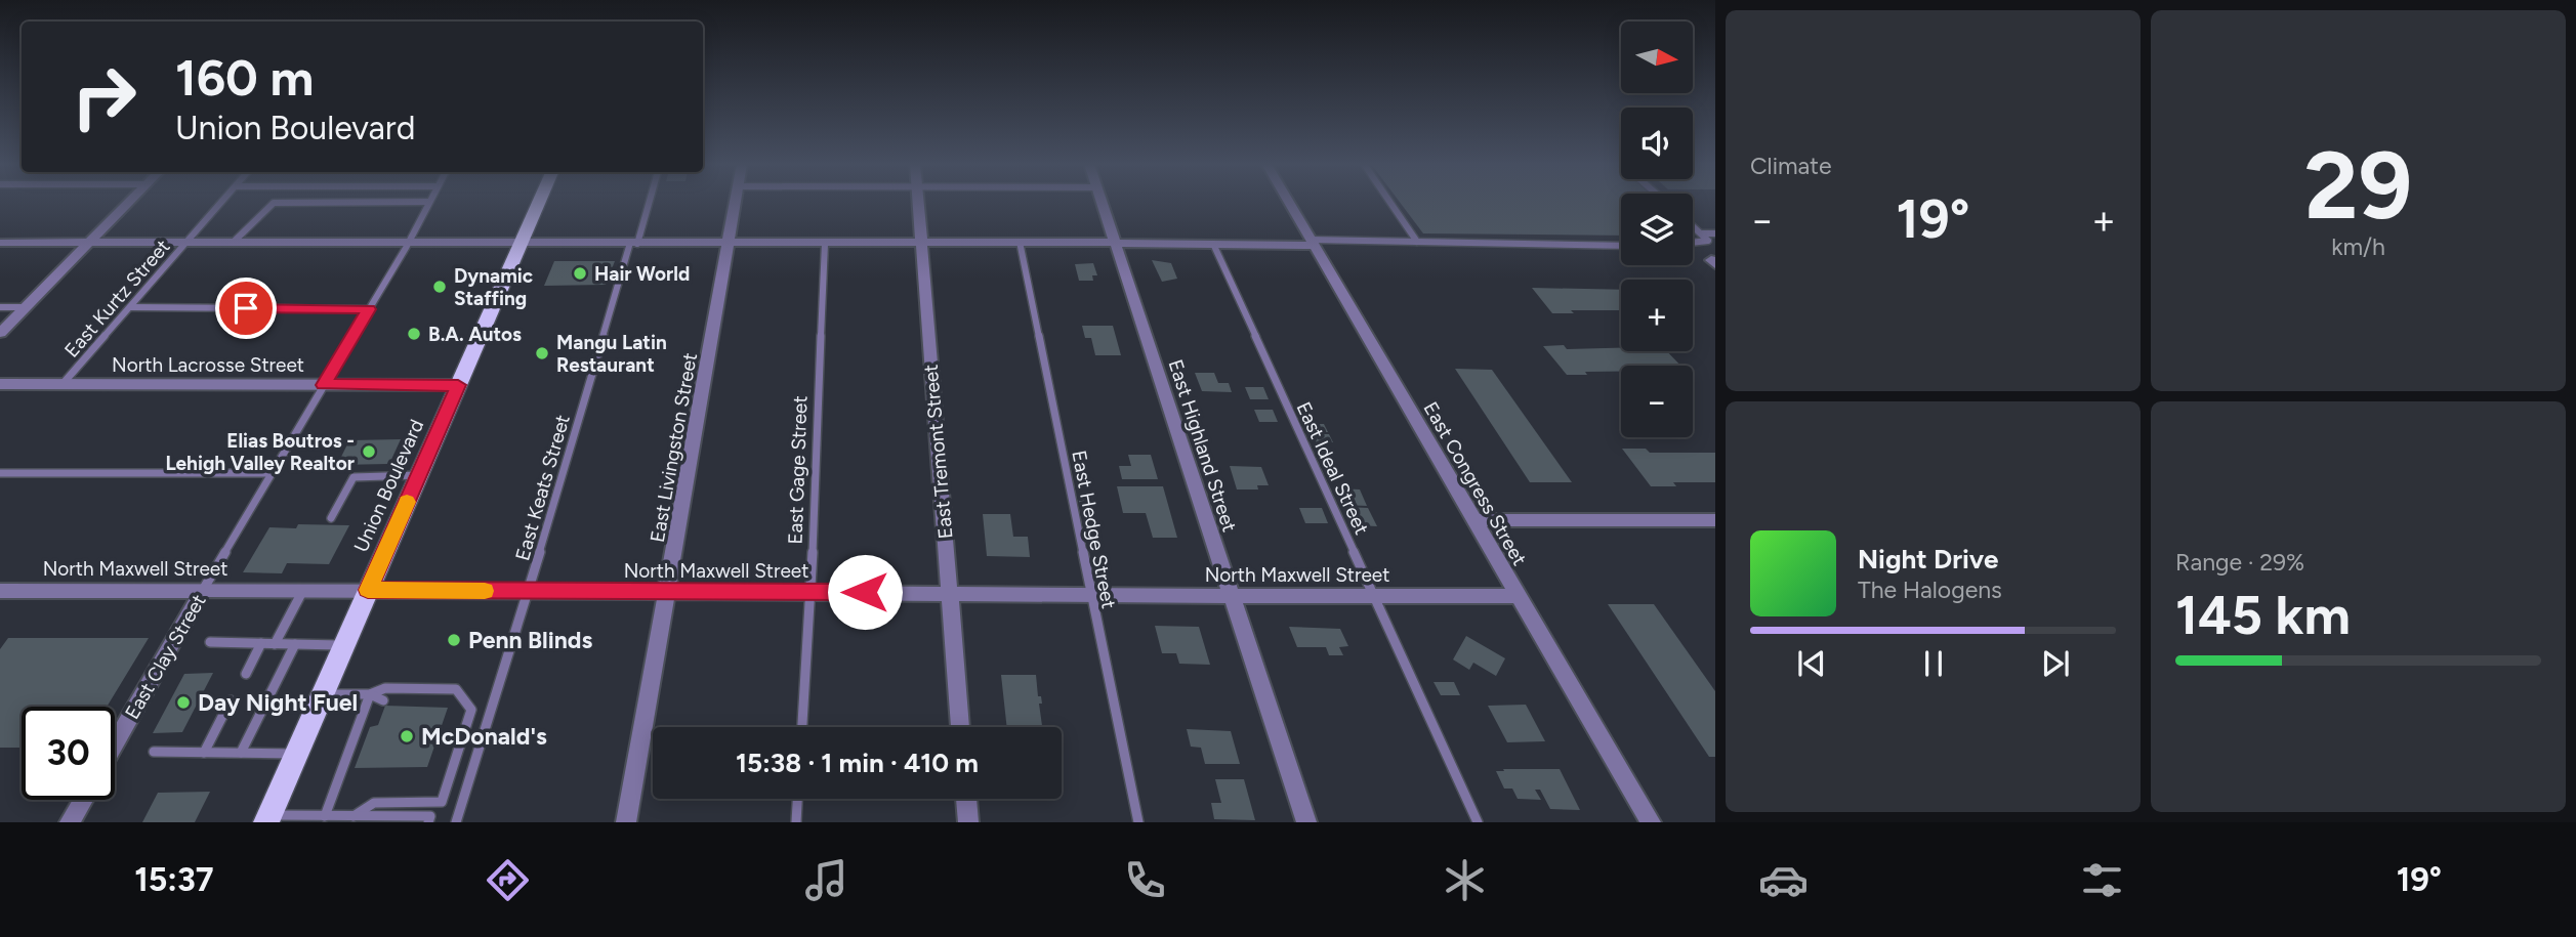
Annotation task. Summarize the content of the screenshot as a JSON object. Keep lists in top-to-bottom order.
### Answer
{
  "streets": {
    "main road": ["Union Boulevard"],
    "street": [
      "North Lacrosse Street",
      "East Highland Street",
      "East Livingston Street",
      "East Tremont Street",
      "East Congress Street",
      "North Maxwell Street",
      "East Clay Street"
    ],
    "lane": [
      "East Kurtz Street",
      "East Ideal Street",
      "East Gage Street",
      "East Keats Street",
      "East Hedge Street"
    ]
  },
  "crossings": [
    ["East Kurtz Street", "North Lacrosse Street"],
    ["North Lacrosse Street", "Union Boulevard"],
    ["North Lacrosse Street", "East Clay Street"],
    ["East Highland Street", "North Maxwell Street"],
    ["East Livingston Street", "North Maxwell Street"],
    ["East Tremont Street", "North Maxwell Street"],
    ["East Ideal Street", "North Maxwell Street"],
    ["East Gage Street", "North Maxwell Street"],
    ["East Congress Street", "North Maxwell Street"],
    ["Union Boulevard", "North Maxwell Street"],
    ["East Keats Street", "North Maxwell Street"],
    ["East Hedge Street", "North Maxwell Street"],
    ["North Maxwell Street", "East Clay Street"]
  ],
  "places": [
    "Hair World",
    "Dynamic Staffing",
    "B.A. Autos",
    "Mangu Latin Restaurant",
    "Elias Boutros - Lehigh Valley Realtor",
    "Penn Blinds",
    "Day Night Fuel",
    "McDonald's"
  ],
  "north": "right",
  "page": {
    "tile": [
      "Climate",
      ["29", "km/h"],
      ["Range · 29%", "145 km"]
    ],
    "map_buttons": ["+", "−"],
    "turn": ["160 m", "Union Boulevard"],
    "heat": ["−", "19°", "+"],
    "song": ["Night Drive", "The Halogens"],
    "limit": "30",
    "trip": "15:38 · 1 min · 410 m",
    "tabs": ["15:37", "19°"]
  }
}
